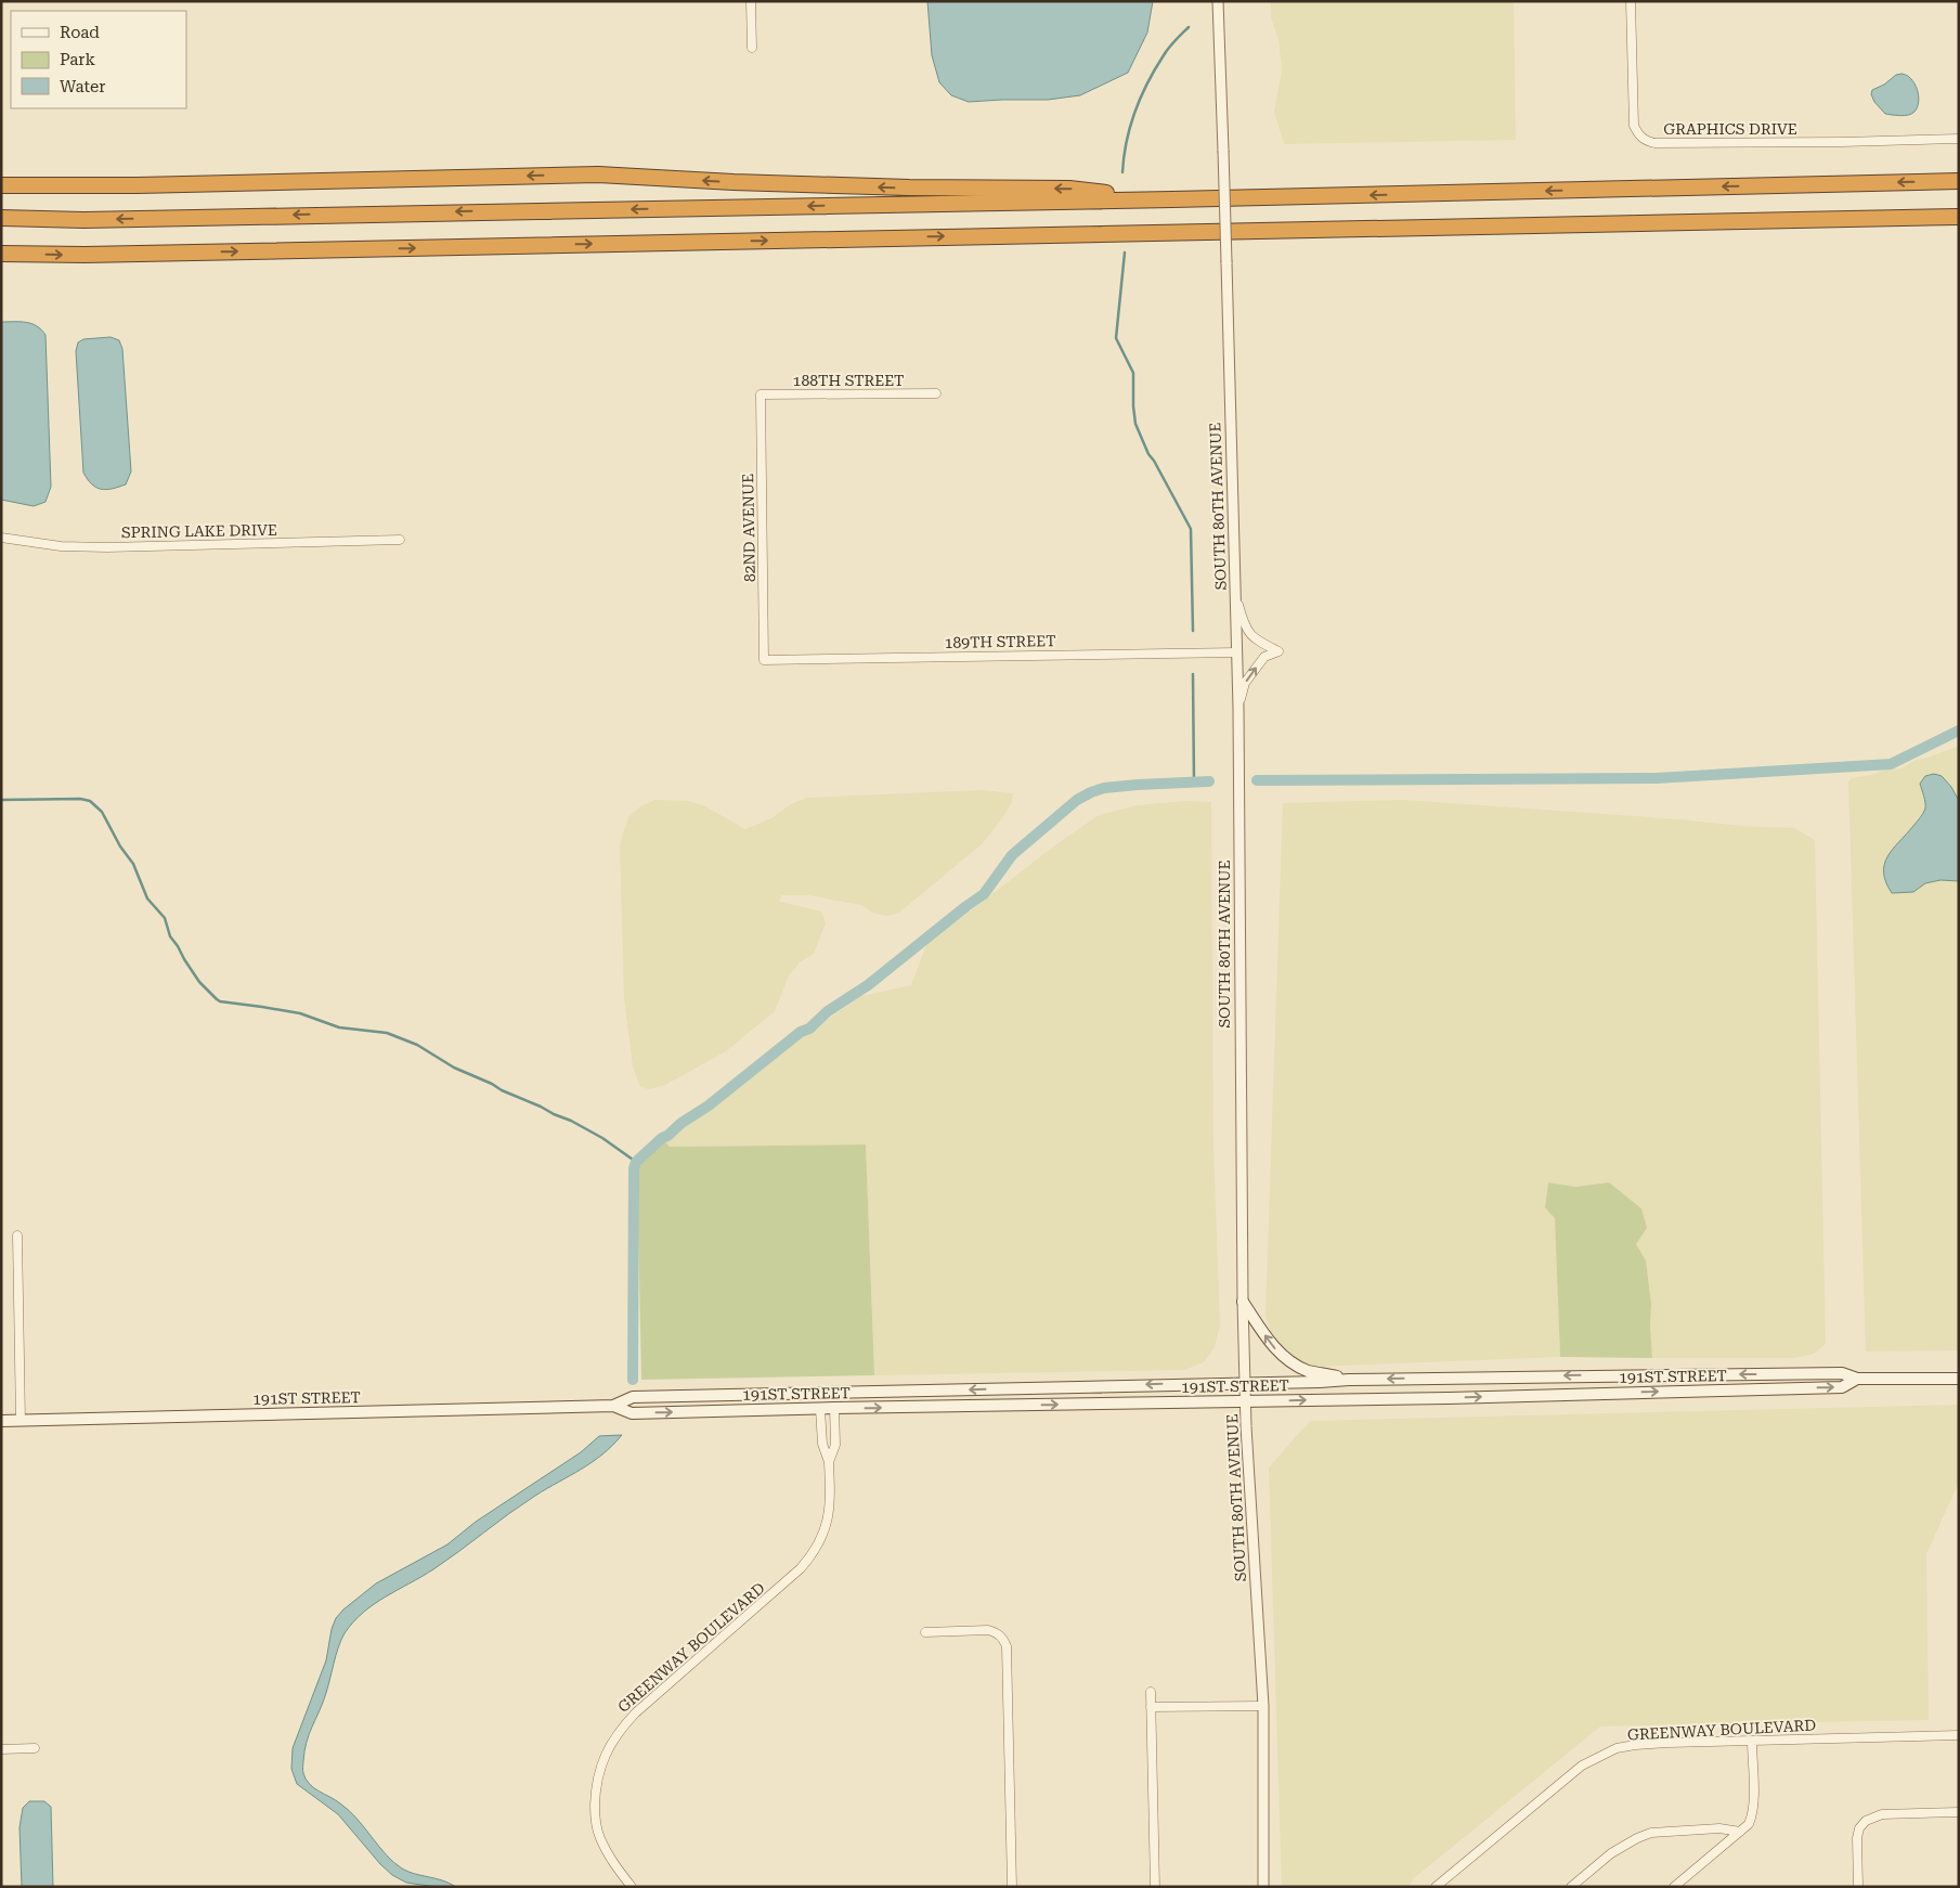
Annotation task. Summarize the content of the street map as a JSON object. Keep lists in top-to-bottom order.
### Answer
{
  "streets": {
    "main road": ["191ST STREET"],
    "street": [
      "GRAPHICS DRIVE",
      "188TH STREET",
      "SOUTH 80TH AVENUE",
      "82ND AVENUE",
      "SPRING LAKE DRIVE",
      "189TH STREET",
      "GREENWAY BOULEVARD"
    ]
  },
  "crossings": [
    ["188TH STREET", "82ND AVENUE"],
    ["SOUTH 80TH AVENUE", "189TH STREET"],
    ["SOUTH 80TH AVENUE", "191ST STREET"],
    ["82ND AVENUE", "189TH STREET"],
    ["191ST STREET", "GREENWAY BOULEVARD"]
  ],
  "legend": ["Road", "Park", "Water"]
}
